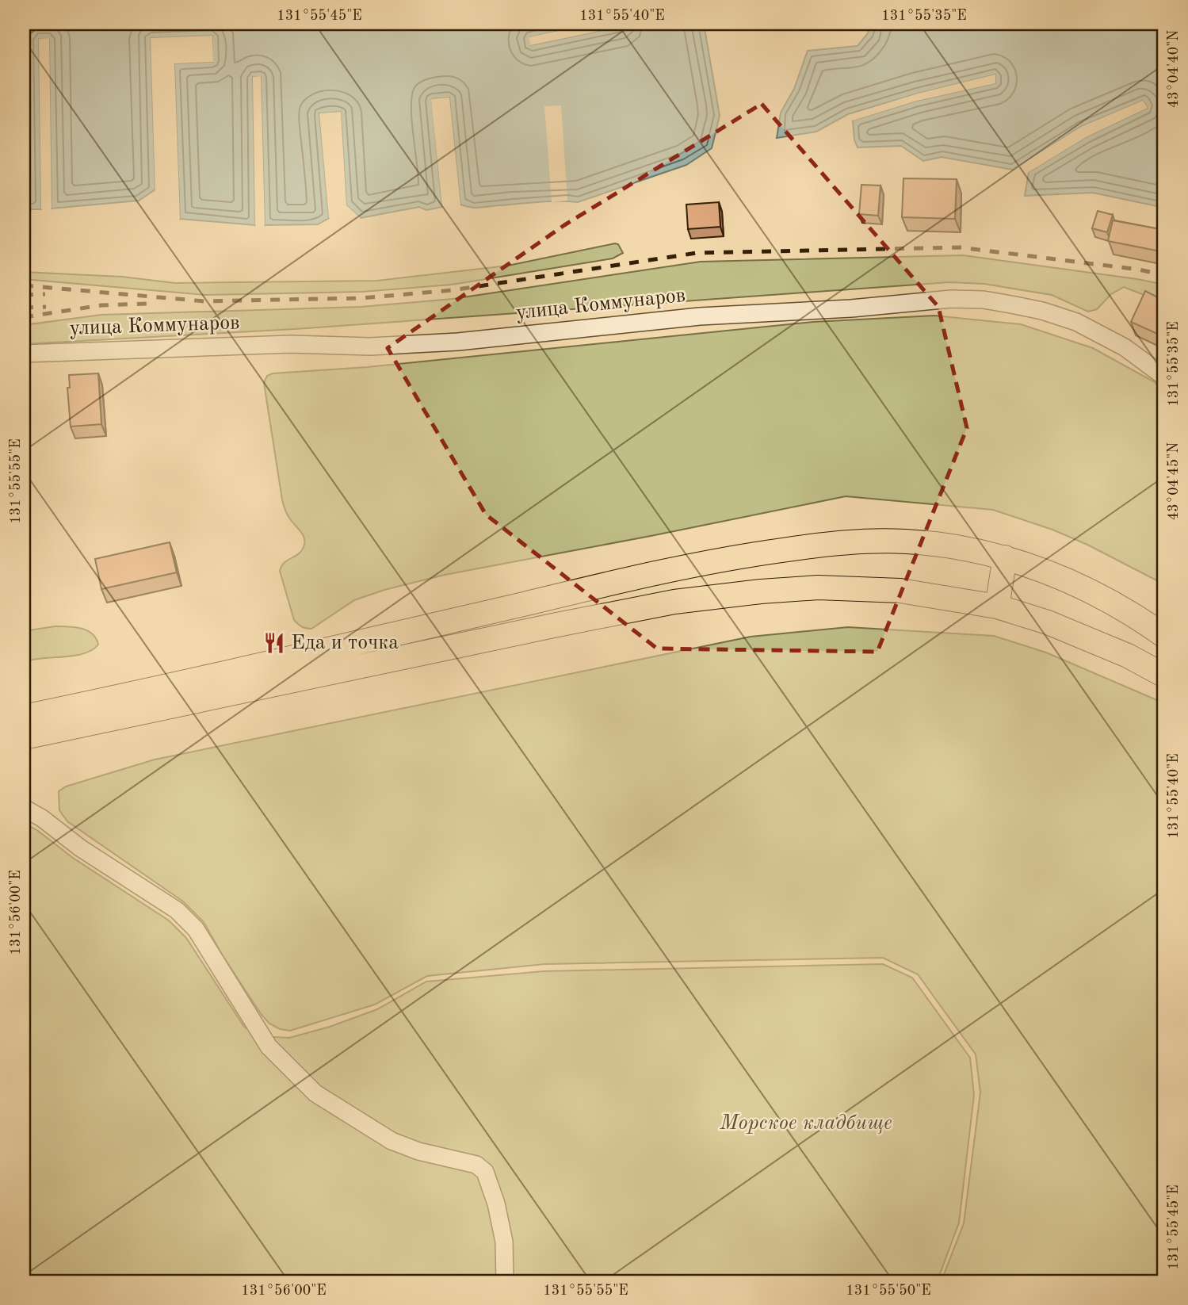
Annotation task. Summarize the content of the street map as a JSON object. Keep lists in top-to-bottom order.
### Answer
{
  "streets": {
    "street": ["улица Коммунаров"]
  },
  "parks": ["Морское кладбище"],
  "places": {
    "restaurant": ["Еда и точка"]
  },
  "coordinates": [
    "131°55'45\"E",
    "131°55'40\"E",
    "131°55'35\"E",
    "43°04'40\"N",
    "131°55'55\"E",
    "43°04'45\"N",
    "131°56'00\"E",
    "131°55'50\"E"
  ]
}
